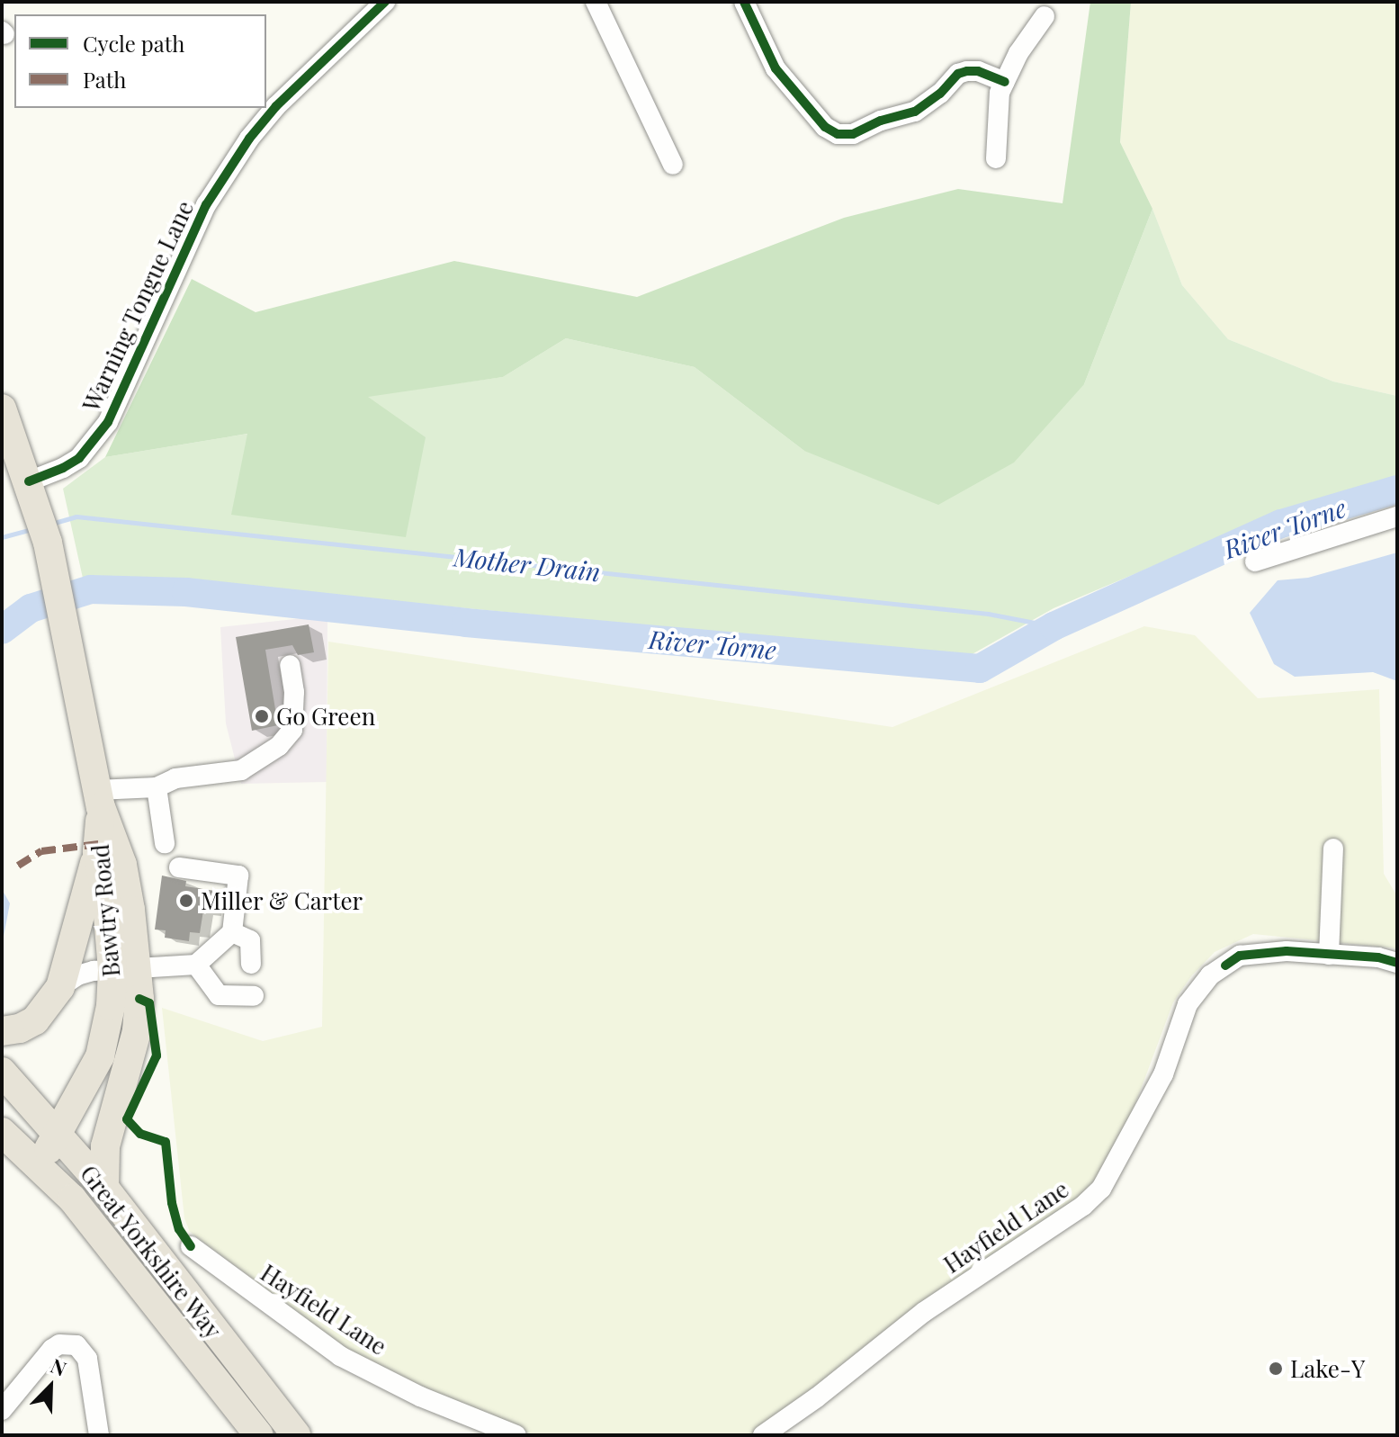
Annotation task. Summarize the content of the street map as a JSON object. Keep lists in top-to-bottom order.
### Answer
{
  "streets": {
    "highway": ["Bawtry Road", "Great Yorkshire Way"],
    "street": ["Warning Tongue Lane", "Hayfield Lane"]
  },
  "crossings": [
    ["Warning Tongue Lane", "Bawtry Road"],
    ["Bawtry Road", "Great Yorkshire Way"]
  ],
  "water": ["River Torne", "Mother Drain"],
  "places": ["Go Green", "Miller & Carter", "Lake-Y"],
  "legend": ["Cycle path", "Path"],
  "north": "top right"
}
